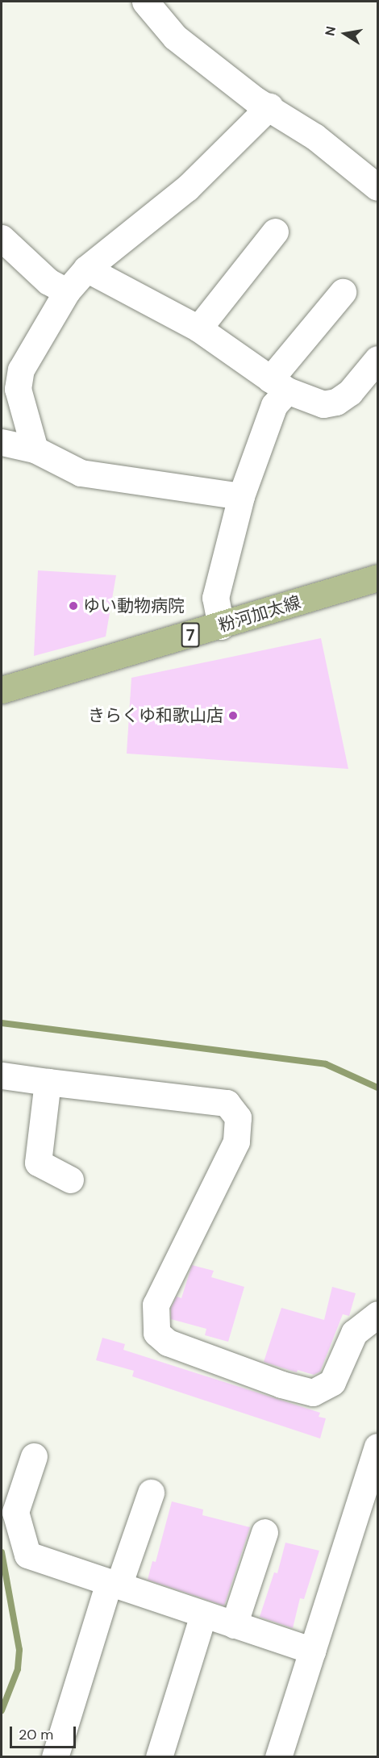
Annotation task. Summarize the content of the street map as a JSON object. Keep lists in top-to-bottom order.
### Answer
{
  "streets": {
    "main road": ["粉河加太線", "7"]
  },
  "places": ["ゆい動物病院", "きらくゆ和歌山店"],
  "scale_bar": "20 m",
  "north": "left"
}
